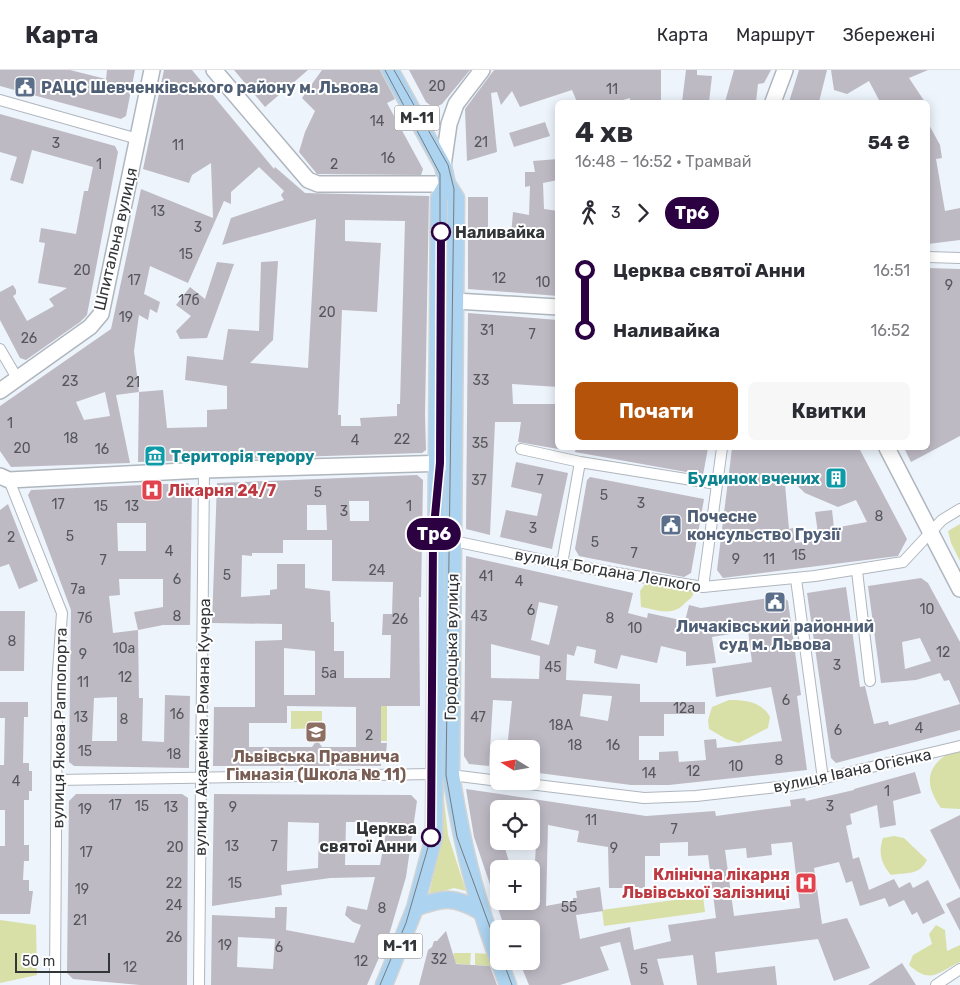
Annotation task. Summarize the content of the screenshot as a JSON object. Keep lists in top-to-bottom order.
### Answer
{
  "streets": {
    "main road": ["М-11", "Городоцька вулиця"],
    "street": [
      "Шпитальна вулиця",
      "вулиця Богдана Лепкого",
      "вулиця Академіка Романа Кучера",
      "вулиця Якова Раппопорта",
      "вулиця Івана Огієнка"
    ]
  },
  "crossings": [
    ["М-11", "Городоцька вулиця"],
    ["вулиця Богдана Лепкого", "Городоцька вулиця"]
  ],
  "places": {
    "public building": ["РАЦС Шевченківського району м. Львова", "Почесне консульство Грузії", "Личаківський районний суд м. Львова"],
    "other": ["Наливайка", "Церква святої Анни"],
    "museum": ["Територія терору"],
    "building": ["Будинок вчених"],
    "hospital": ["Лікарня 24/7", "Клінічна лікарня Львівської залізниці"],
    "school or university": ["Львівська Правнича Гімназія (Школа № 11)"]
  },
  "lines": ["tram line Тр6"],
  "house_numbers": [
    "20",
    "11",
    "14",
    "21",
    "3",
    "11",
    "16",
    "1",
    "2",
    "13",
    "3",
    "15",
    "20",
    "12",
    "17",
    "10",
    "9",
    "17б",
    "20",
    "19",
    "31",
    "7",
    "26",
    "33",
    "23",
    "21",
    "1",
    "18",
    "22",
    "4",
    "35",
    "20",
    "16",
    "37",
    "7",
    "5",
    "5",
    "3",
    "17",
    "15",
    "13",
    "1",
    "3",
    "8",
    "3",
    "5",
    "2",
    "5",
    "4",
    "7",
    "15",
    "9",
    "11",
    "7",
    "24",
    "5",
    "41",
    "6",
    "4",
    "7а",
    "10",
    "6",
    "8",
    "43",
    "7б",
    "8",
    "26",
    "10",
    "8",
    "10а",
    "12",
    "9",
    "3",
    "45",
    "5а",
    "12",
    "11",
    "6",
    "12а",
    "16",
    "13",
    "47",
    "8",
    "18А",
    "4",
    "6",
    "2",
    "18",
    "16",
    "15",
    "18",
    "8",
    "10",
    "12",
    "14",
    "4",
    "1",
    "17",
    "15",
    "3",
    "13",
    "9",
    "19",
    "11",
    "7",
    "13",
    "7",
    "20",
    "9",
    "17",
    "22",
    "15",
    "19",
    "24",
    "55",
    "8",
    "21",
    "26",
    "19",
    "6",
    "32",
    "12",
    "12",
    "5"
  ],
  "scale_bar": "50 m",
  "north": "left",
  "page": {
    "header": "Карта",
    "nav": ["Карта", "Маршрут", "Збережені"],
    "on_map": "Тр6",
    "heading": ["4 хв", "16:48 – 16:52 · Трамвай", "54 ₴"],
    "legs": ["3", "Тр6"],
    "list": [
      {
        "name": "Церква святої Анни",
        "value": "16:51"
      },
      {
        "name": "Наливайка",
        "value": "16:52"
      }
    ],
    "buttons": ["Почати", "Квитки"],
    "map_buttons": ["+", "−"],
    "scale": "50 m"
  }
}
